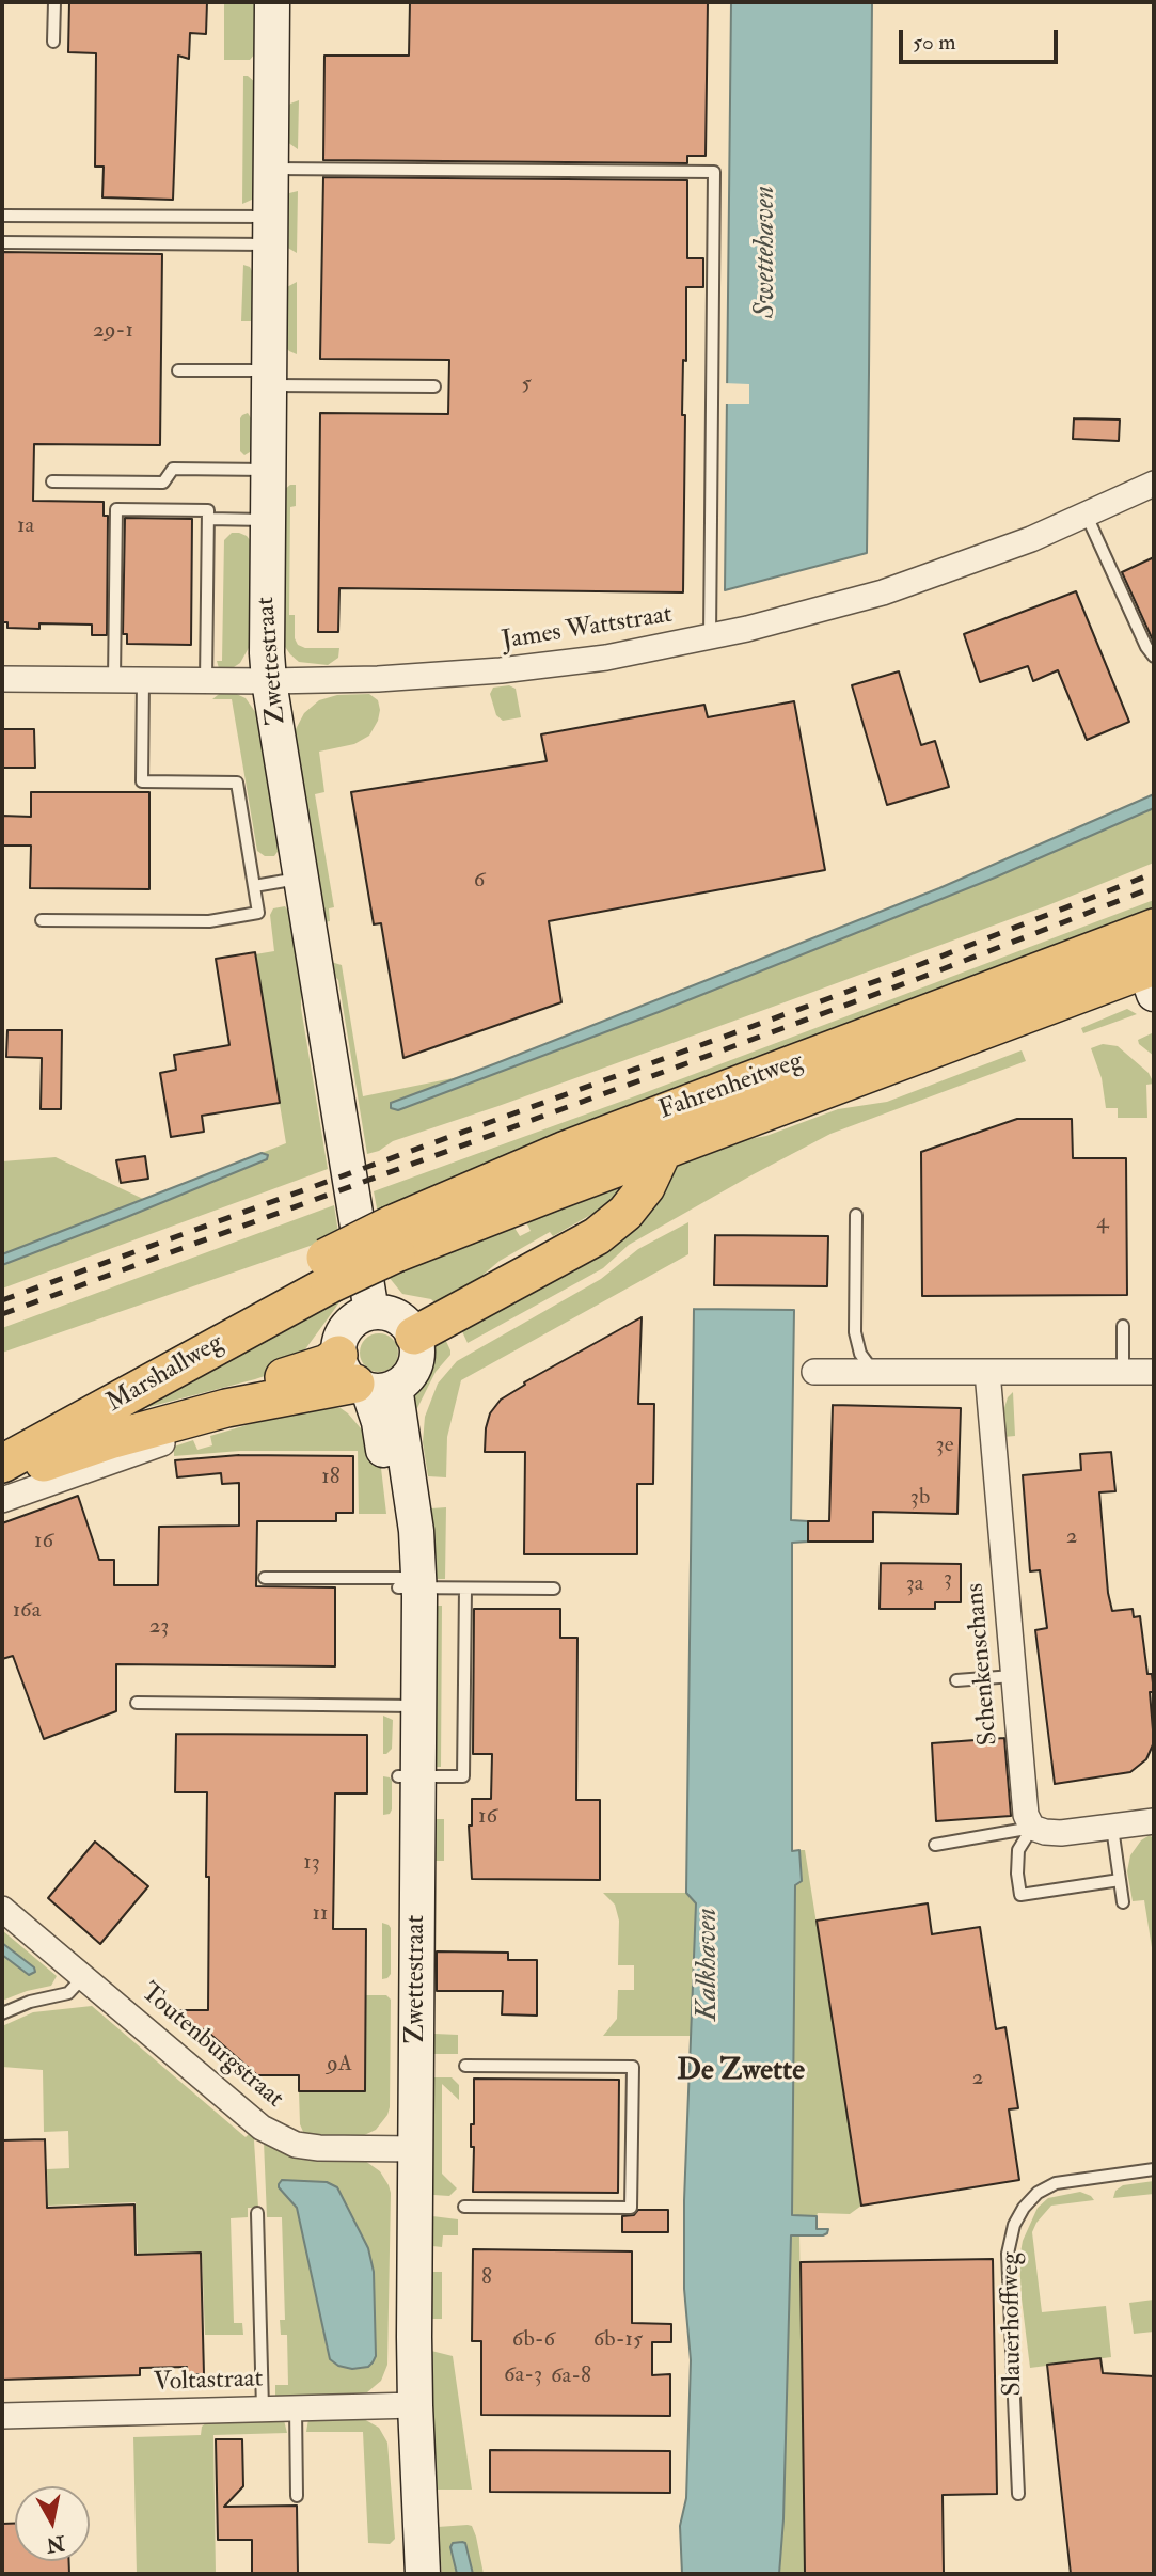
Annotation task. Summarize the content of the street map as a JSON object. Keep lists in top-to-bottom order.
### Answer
{
  "streets": {
    "main road": ["Fahrenheitweg", "Marshallweg"],
    "street": [
      "James Wattstraat",
      "Zwettestraat",
      "Schenkenschans",
      "Toutenburgstraat",
      "Voltastraat"
    ],
    "lane": ["Slauerhoffweg"]
  },
  "crossings": [
    ["James Wattstraat", "Zwettestraat"],
    ["Zwettestraat", "Toutenburgstraat"],
    ["Zwettestraat", "Voltastraat"],
    ["Fahrenheitweg", "Marshallweg"]
  ],
  "districts": ["De Zwette"],
  "water": ["Swettehaven", "Kalkhaven"],
  "house_numbers": [
    "29-1",
    "5",
    "1a",
    "6",
    "4",
    "3e",
    "18",
    "3b",
    "2",
    "16",
    "3",
    "3a",
    "16a",
    "23",
    "16",
    "13",
    "11",
    "9A",
    "2",
    "8",
    "6b-6",
    "6b-15",
    "6a-3",
    "6a-8"
  ],
  "scale_bar": "50 m",
  "north": "bottom"
}
